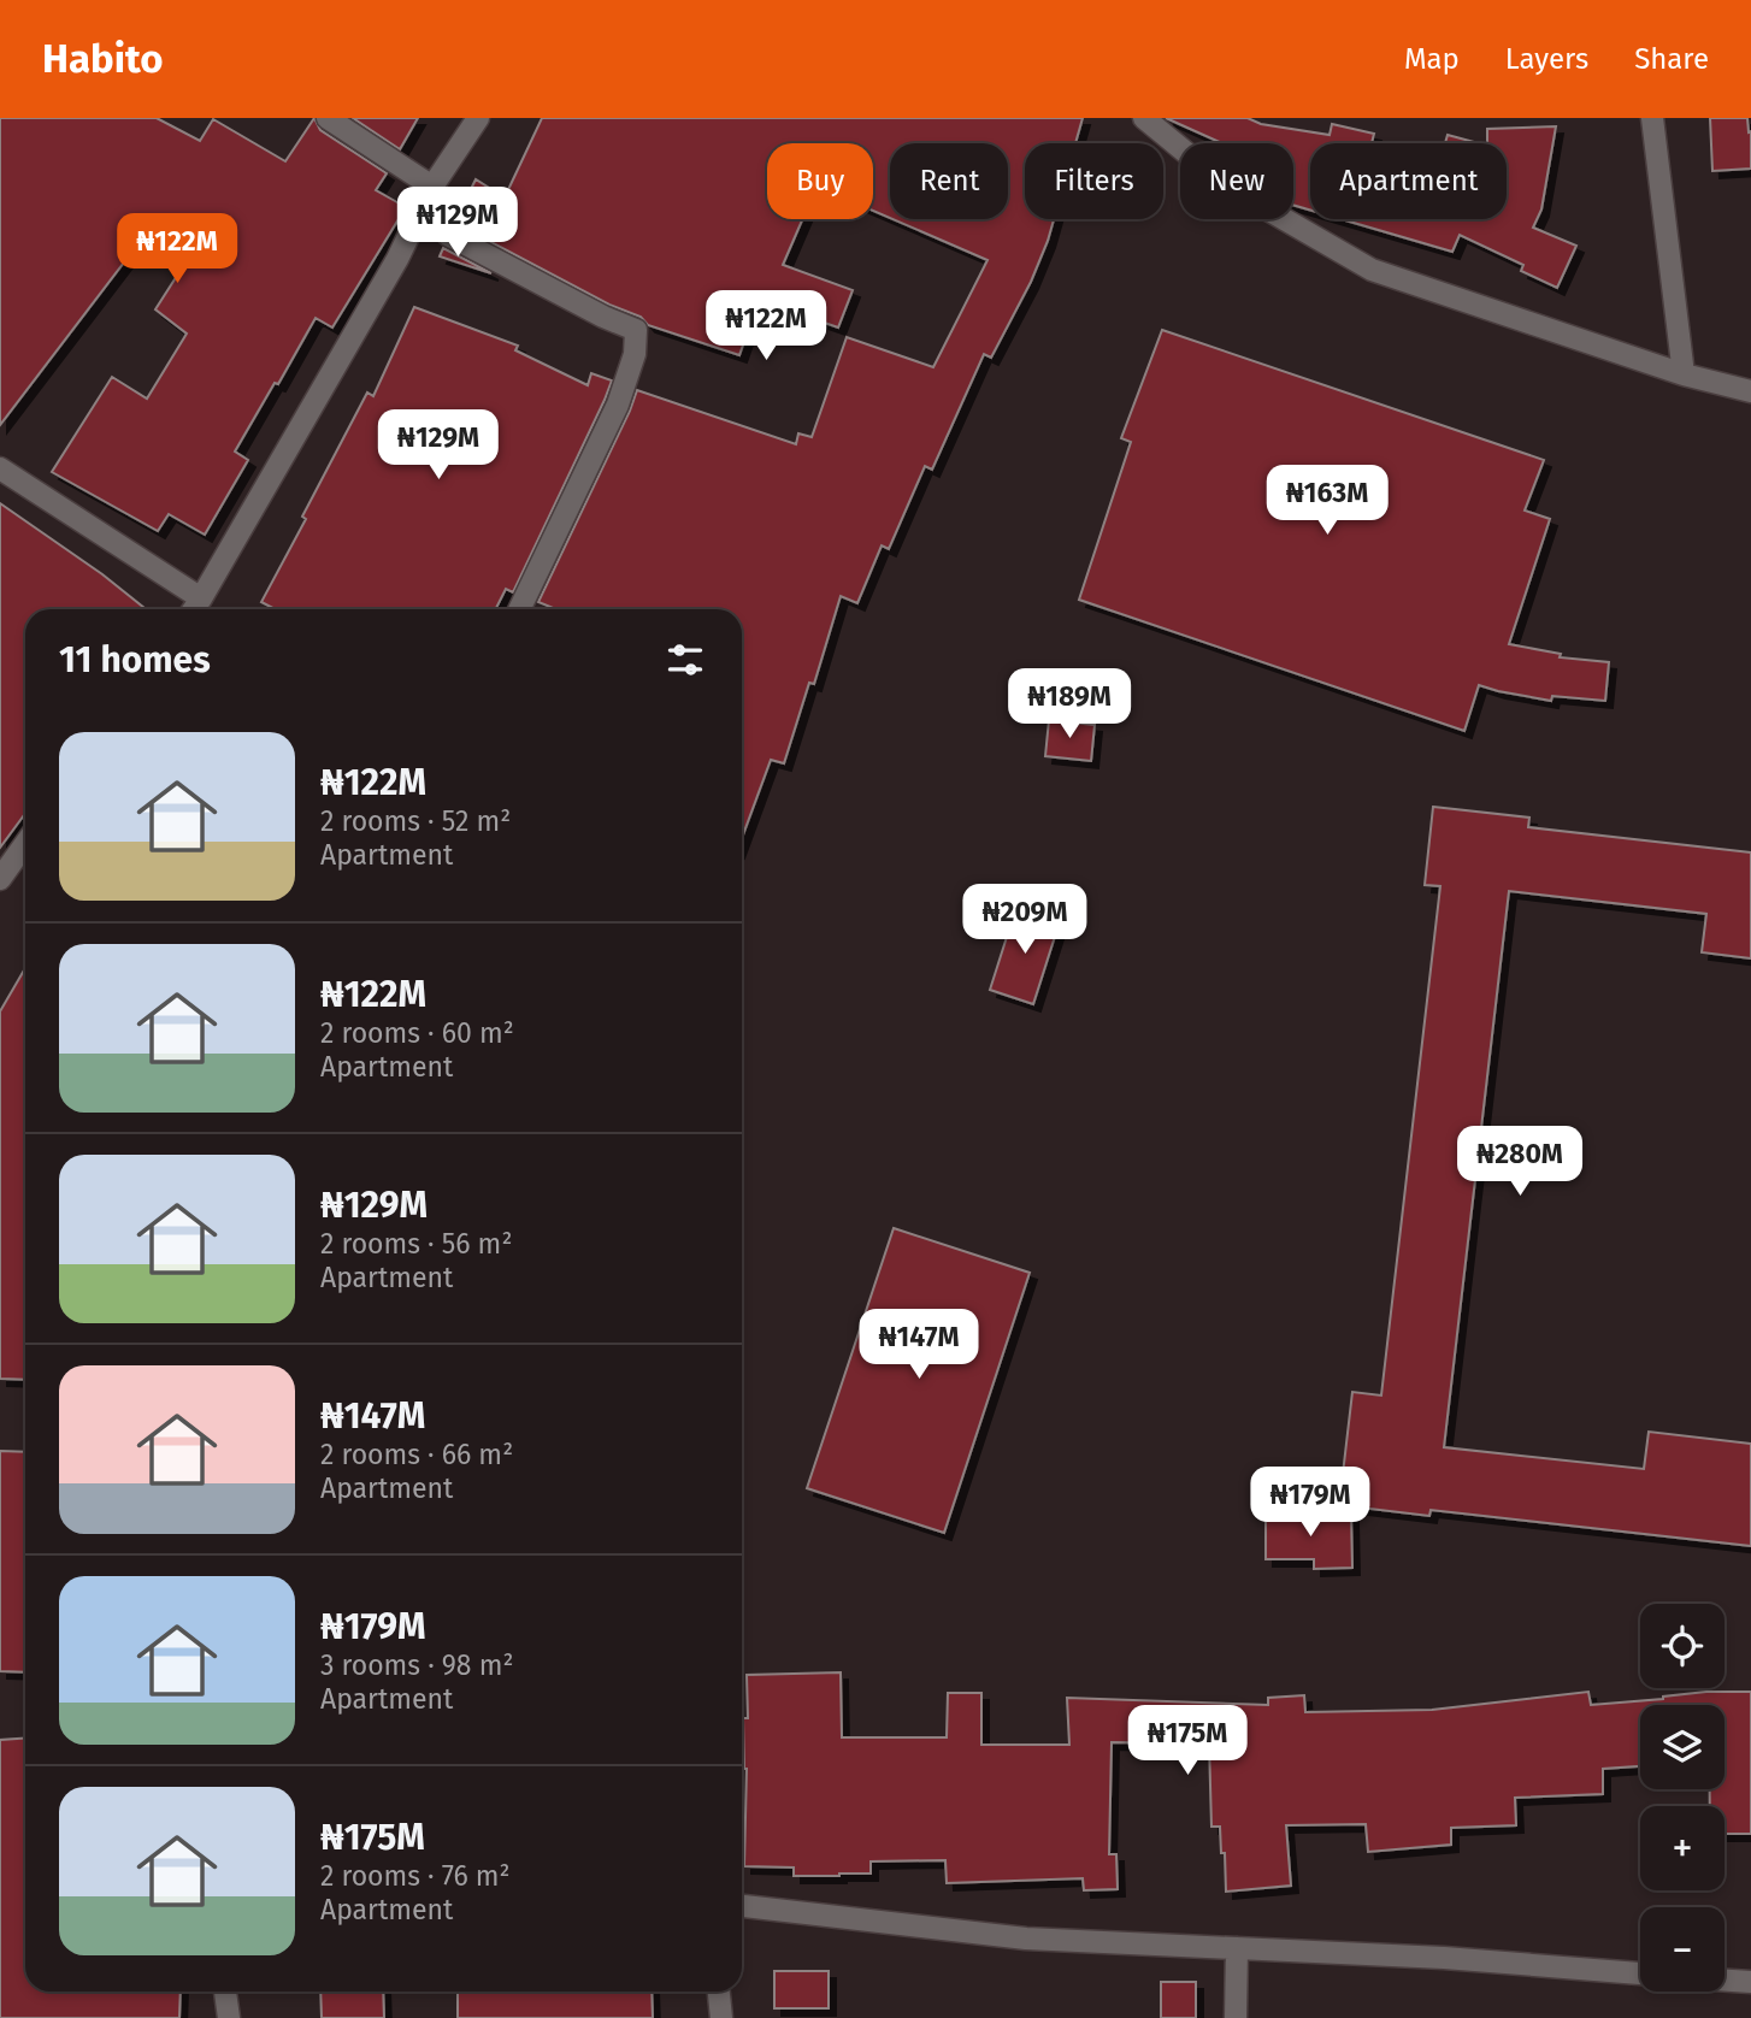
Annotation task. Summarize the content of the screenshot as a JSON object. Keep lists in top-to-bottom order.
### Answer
{
  "page": {
    "header": "Habito",
    "nav": ["Map", "Layers", "Share"],
    "chip": [
      "Buy",
      "Rent",
      "Filters",
      "New",
      "Apartment"
    ],
    "price": [
      "₦129M",
      "₦122M",
      "₦122M",
      "₦129M",
      "₦163M",
      "₦189M",
      "₦209M",
      "₦280M",
      "₦147M",
      "₦179M",
      "₦175M"
    ],
    "heading": "11 homes",
    "list": [
      {
        "name": "₦122M",
        "note": "2 rooms · 52 m² · Apartment"
      },
      {
        "name": "₦122M",
        "note": "2 rooms · 60 m² · Apartment"
      },
      {
        "name": "₦129M",
        "note": "2 rooms · 56 m² · Apartment"
      },
      {
        "name": "₦147M",
        "note": "2 rooms · 66 m² · Apartment"
      },
      {
        "name": "₦179M",
        "note": "3 rooms · 98 m² · Apartment"
      },
      {
        "name": "₦175M",
        "note": "2 rooms · 76 m² · Apartment"
      }
    ],
    "map_buttons": ["+", "−"]
  }
}
